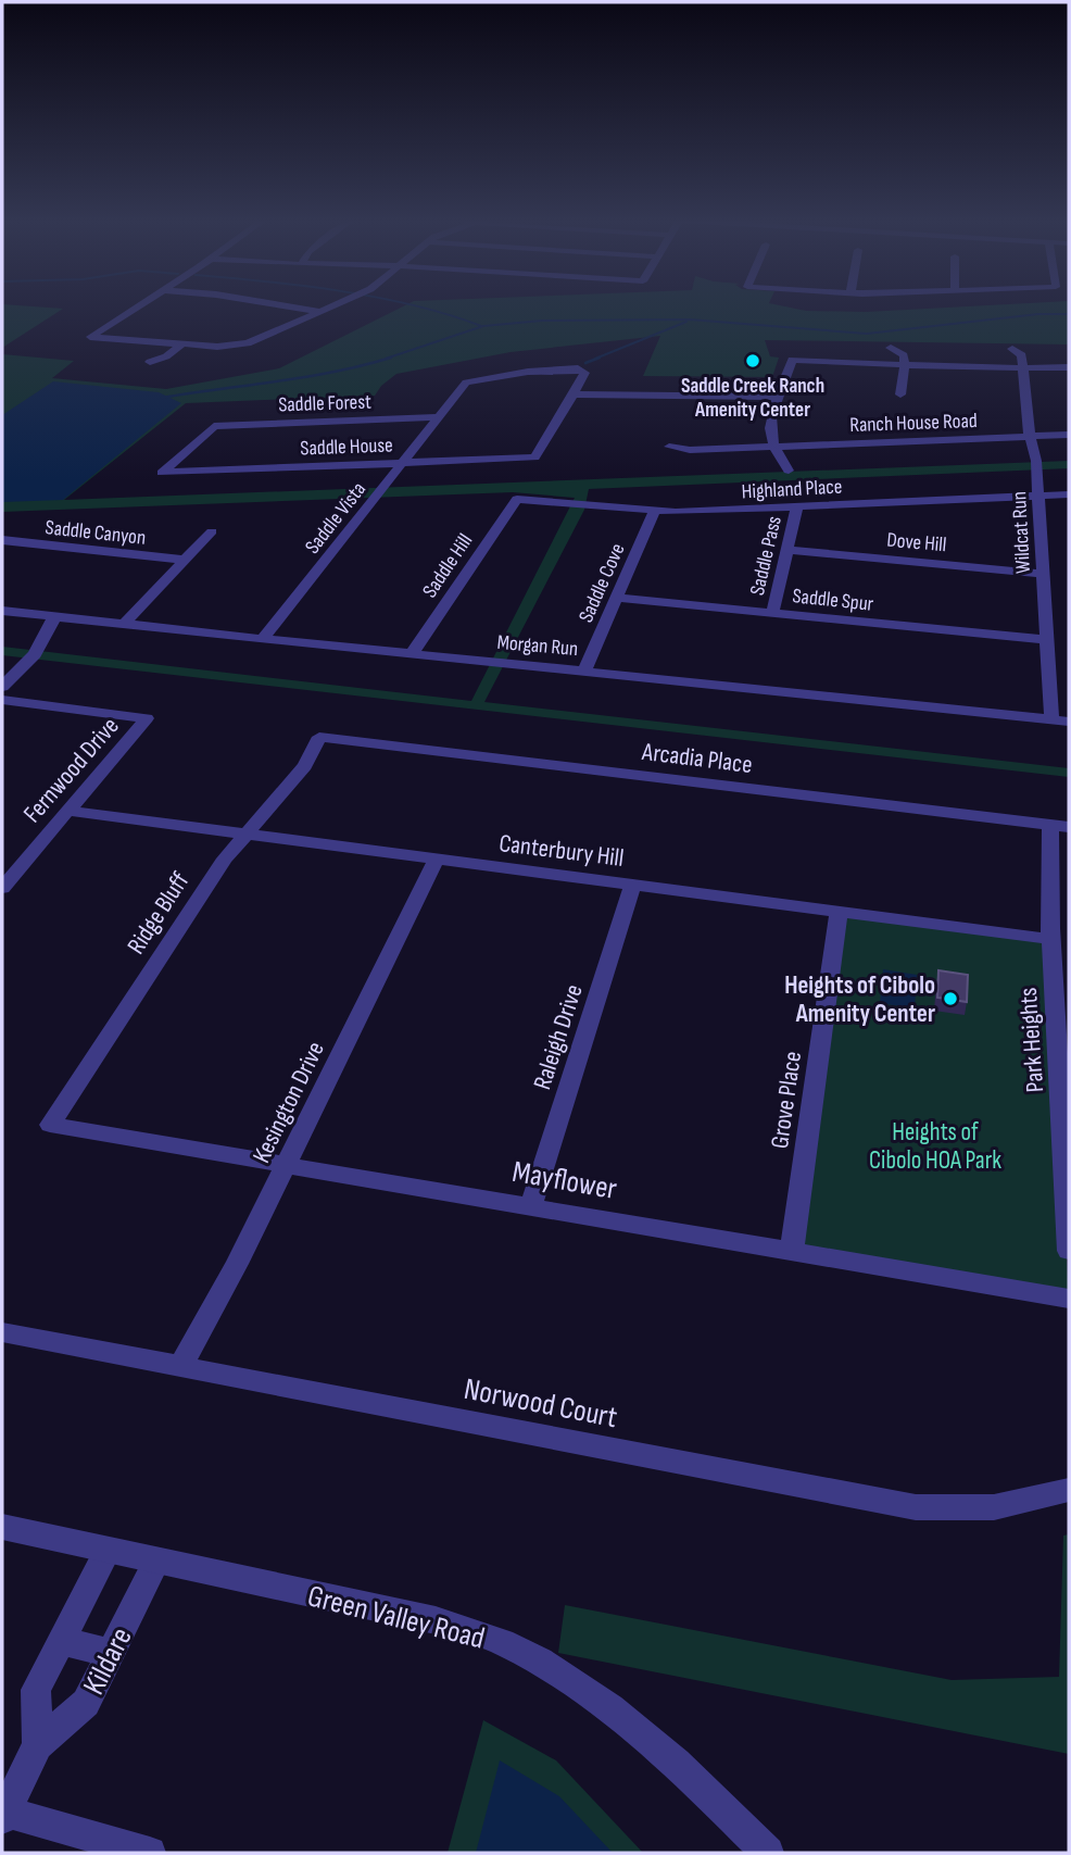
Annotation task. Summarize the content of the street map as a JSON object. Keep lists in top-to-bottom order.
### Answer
{
  "streets": {
    "street": [
      "Saddle Forest",
      "Ranch House Road",
      "Saddle House",
      "Highland Place",
      "Saddle Vista",
      "Saddle Canyon",
      "Wildcat Run",
      "Dove Hill",
      "Saddle Pass",
      "Saddle Hill",
      "Saddle Cove",
      "Saddle Spur",
      "Morgan Run",
      "Arcadia Place",
      "Fernwood Drive",
      "Canterbury Hill",
      "Ridge Bluff",
      "Raleigh Drive",
      "Park Heights",
      "Grove Place",
      "Kesington Drive",
      "Mayflower",
      "Norwood Court",
      "Green Valley Road",
      "Kildare"
    ]
  },
  "crossings": [
    ["Saddle Forest", "Saddle House"],
    ["Saddle Forest", "Saddle Vista"],
    ["Ranch House Road", "Wildcat Run"],
    ["Saddle House", "Saddle Vista"],
    ["Highland Place", "Wildcat Run"],
    ["Highland Place", "Saddle Pass"],
    ["Highland Place", "Saddle Hill"],
    ["Highland Place", "Saddle Cove"],
    ["Saddle Vista", "Morgan Run"],
    ["Wildcat Run", "Dove Hill"],
    ["Wildcat Run", "Saddle Spur"],
    ["Wildcat Run", "Morgan Run"],
    ["Dove Hill", "Saddle Pass"],
    ["Saddle Pass", "Saddle Spur"],
    ["Saddle Hill", "Morgan Run"],
    ["Saddle Cove", "Saddle Spur"],
    ["Saddle Cove", "Morgan Run"],
    ["Arcadia Place", "Ridge Bluff"],
    ["Arcadia Place", "Park Heights"],
    ["Fernwood Drive", "Canterbury Hill"],
    ["Canterbury Hill", "Ridge Bluff"],
    ["Canterbury Hill", "Raleigh Drive"],
    ["Canterbury Hill", "Park Heights"],
    ["Canterbury Hill", "Grove Place"],
    ["Canterbury Hill", "Kesington Drive"],
    ["Ridge Bluff", "Mayflower"],
    ["Raleigh Drive", "Mayflower"],
    ["Grove Place", "Mayflower"],
    ["Kesington Drive", "Mayflower"],
    ["Kesington Drive", "Norwood Court"],
    ["Green Valley Road", "Kildare"]
  ],
  "parks": ["Heights of Cibolo HOA Park"],
  "places": ["Saddle Creek Ranch Amenity Center", "Heights of Cibolo Amenity Center"]
}
